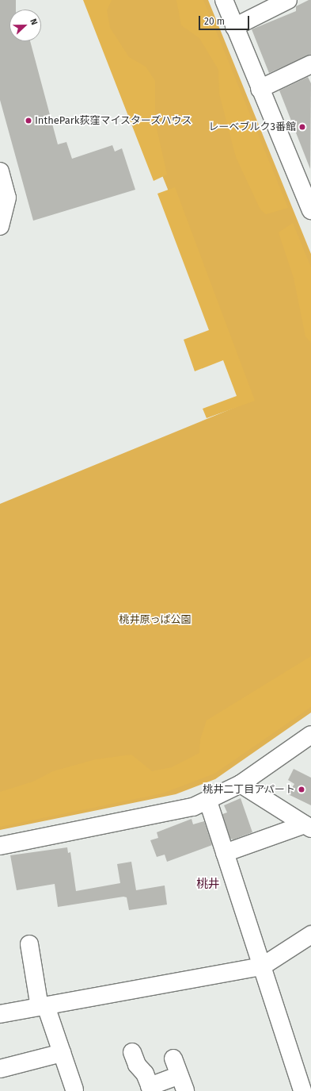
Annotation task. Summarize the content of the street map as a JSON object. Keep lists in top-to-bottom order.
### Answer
{
  "districts": ["桃井"],
  "parks": ["桃井原っぱ公園"],
  "places": ["InthePark荻窪マイスターズハウス", "レーベブルク3番館", "桃井二丁目アパート"],
  "scale_bar": "20 m",
  "north": "right"
}
